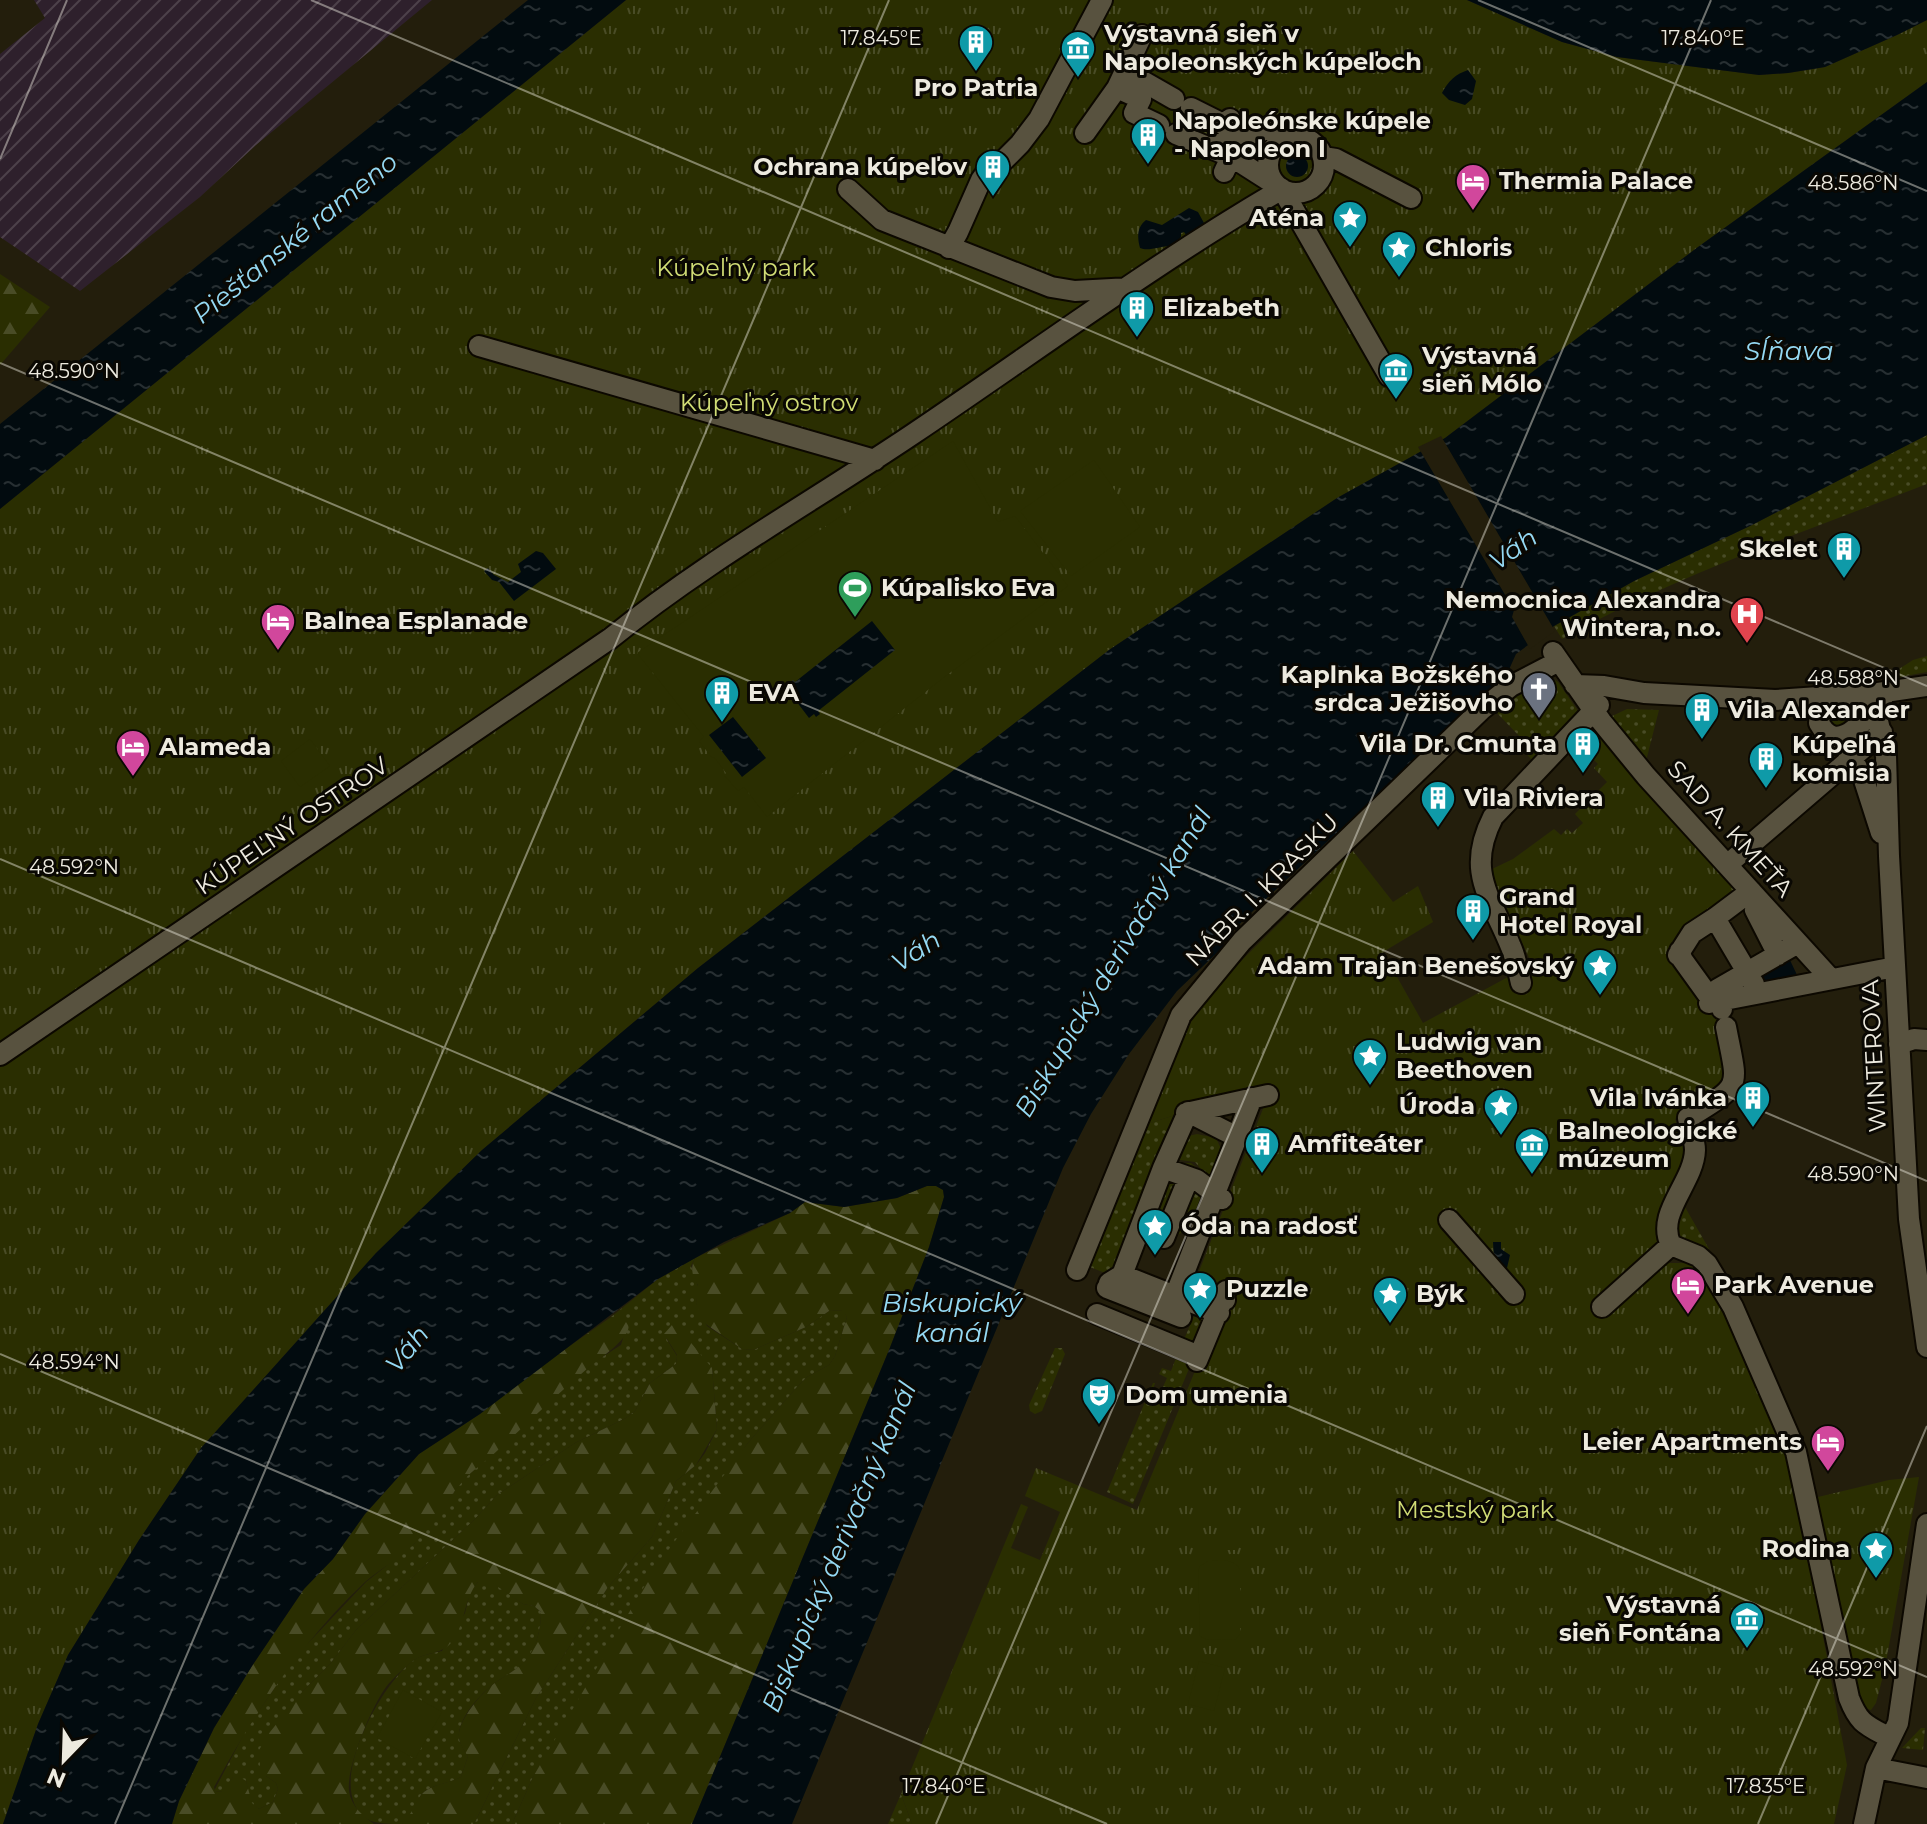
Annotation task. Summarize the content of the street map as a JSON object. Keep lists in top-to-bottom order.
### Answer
{
  "streets": {
    "street": [
      "KÚPEĽNÝ OSTROV",
      "SAD A. KMEŤA",
      "NÁBR. I. KRASKU",
      "WINTEROVA"
    ]
  },
  "crossings": [
    ["SAD A. KMEŤA", "NÁBR. I. KRASKU"],
    ["SAD A. KMEŤA", "WINTEROVA"]
  ],
  "water": [
    "Piešťanské rameno",
    "Sĺňava",
    "Váh",
    "Biskupický derivačný kanál",
    "Biskupický kanál"
  ],
  "parks": ["Kúpeľný park", "Kúpeľný ostrov", "Mestský park"],
  "places": {
    "building": [
      "Pro Patria",
      "Napoleónske kúpele - Napoleon I",
      "Ochrana kúpeľov",
      "Elizabeth",
      "Skelet",
      "EVA",
      "Vila Alexander",
      "Vila Dr. Cmunta",
      "Kúpeľná komisia",
      "Vila Riviera",
      "Grand Hotel Royal",
      "Vila Ivánka",
      "Amfiteáter"
    ],
    "museum": [
      "Výstavná sieň v Napoleonských kúpeľoch",
      "Výstavná sieň Mólo",
      "Balneologické múzeum",
      "Výstavná sieň Fontána"
    ],
    "hotel": [
      "Thermia Palace",
      "Balnea Esplanade",
      "Alameda",
      "Park Avenue",
      "Leier Apartments"
    ],
    "place": [
      "Aténa",
      "Chloris",
      "Adam Trajan Benešovský",
      "Ludwig van Beethoven",
      "Úroda",
      "Óda na radosť",
      "Puzzle",
      "Býk",
      "Rodina"
    ],
    "sports": ["Kúpalisko Eva"],
    "hospital": ["Nemocnica Alexandra Wintera, n.o."],
    "church": ["Kaplnka Božského srdca Ježišovho"],
    "theatre": ["Dom umenia"]
  },
  "north": "bottom left",
  "coordinates": [
    "17.845°E",
    "17.840°E",
    "48.586°N",
    "48.590°N",
    "48.588°N",
    "48.592°N",
    "48.594°N",
    "17.835°E"
  ]
}
